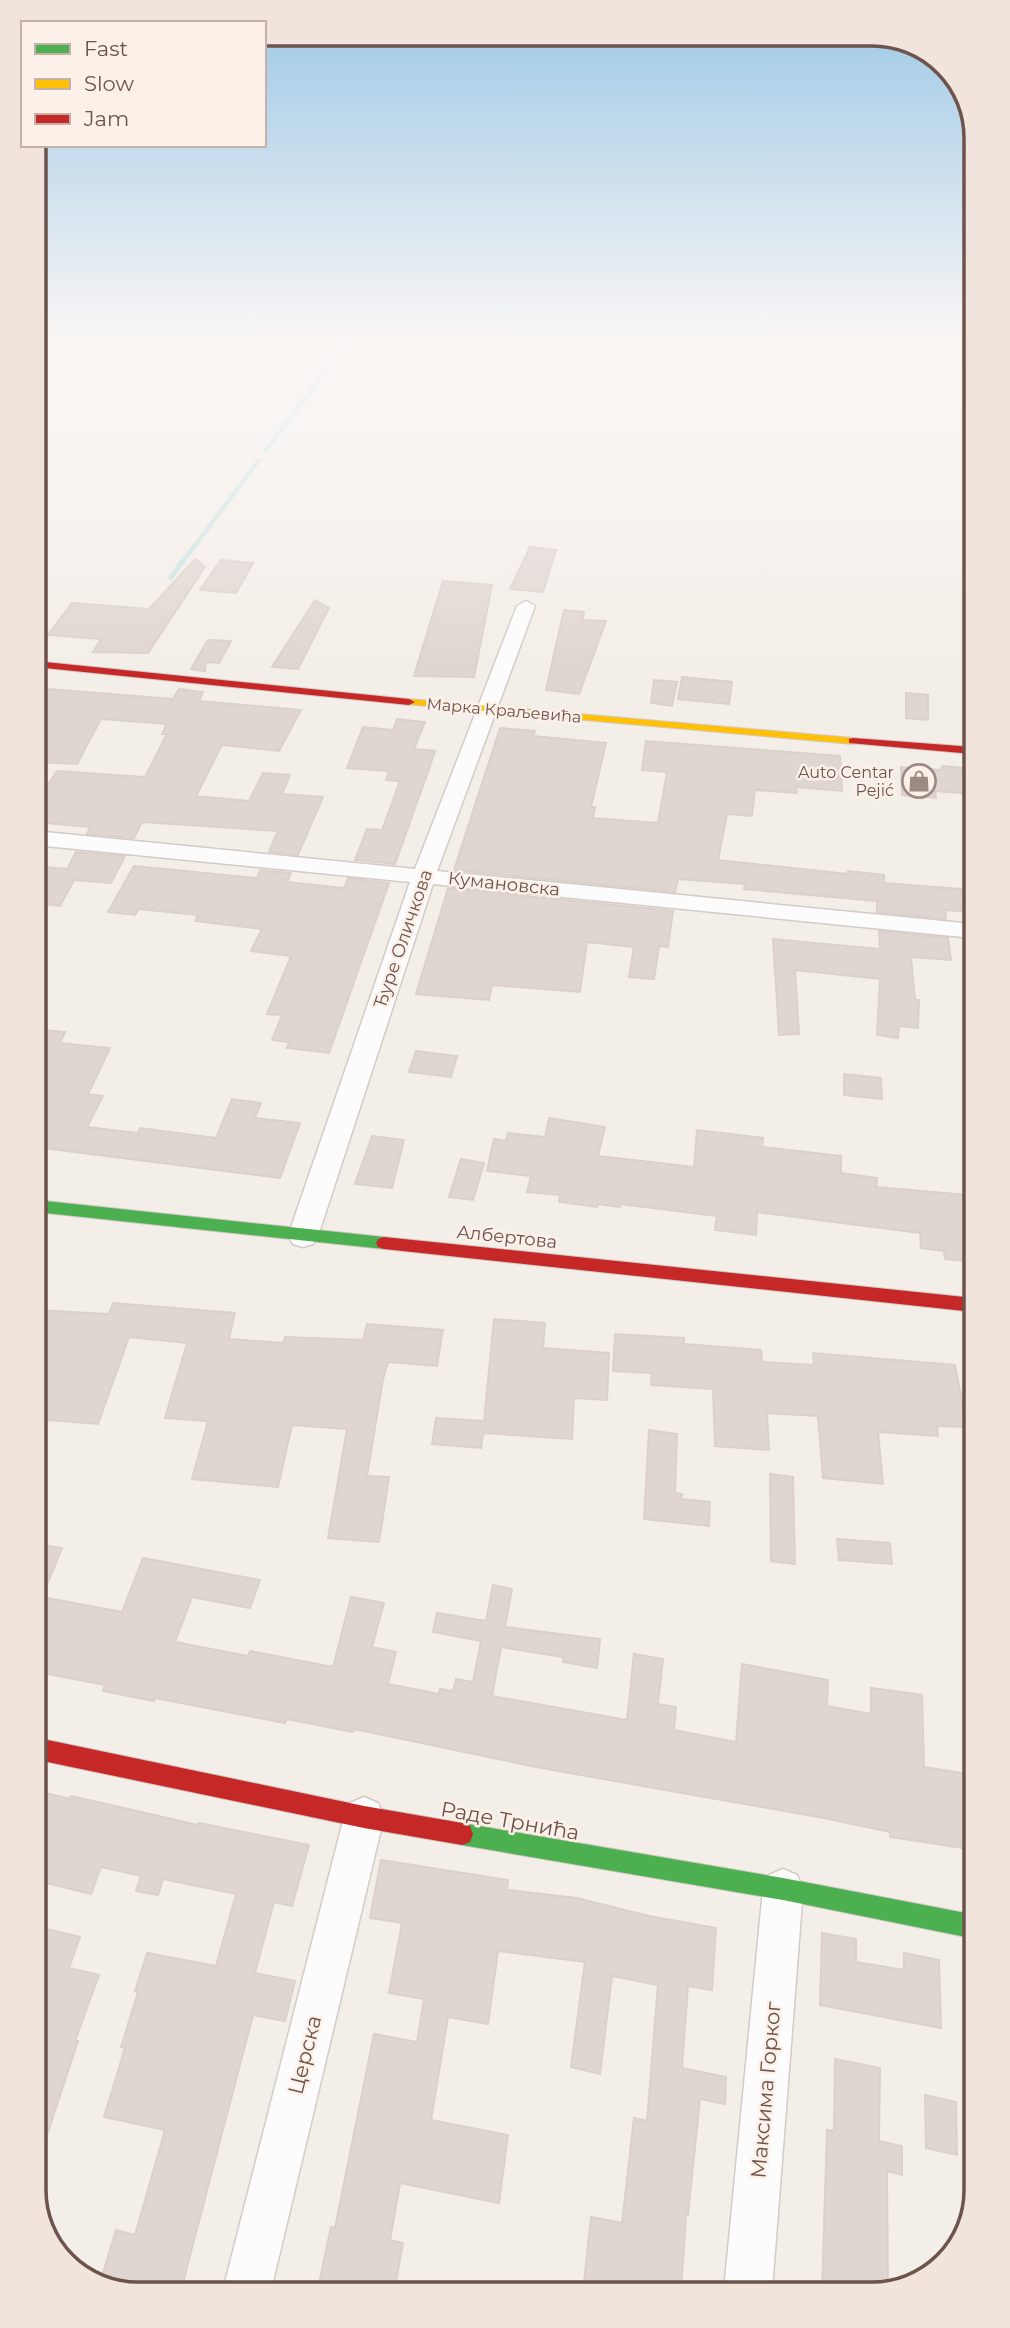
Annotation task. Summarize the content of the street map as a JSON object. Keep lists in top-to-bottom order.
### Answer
{
  "streets": {
    "street": [
      "Марка Краљевића",
      "Кумановска",
      "Ђуре Оличкова",
      "Албертова",
      "Раде Трнића",
      "Церска",
      "Максима Горког"
    ]
  },
  "crossings": [
    ["Марка Краљевића", "Ђуре Оличкова"],
    ["Кумановска", "Ђуре Оличкова"],
    ["Ђуре Оличкова", "Албертова"],
    ["Раде Трнића", "Церска"],
    ["Раде Трнића", "Максима Горког"]
  ],
  "places": {
    "shop": ["Auto Centar Pejić"]
  },
  "legend": ["Fast", "Slow", "Jam"]
}
